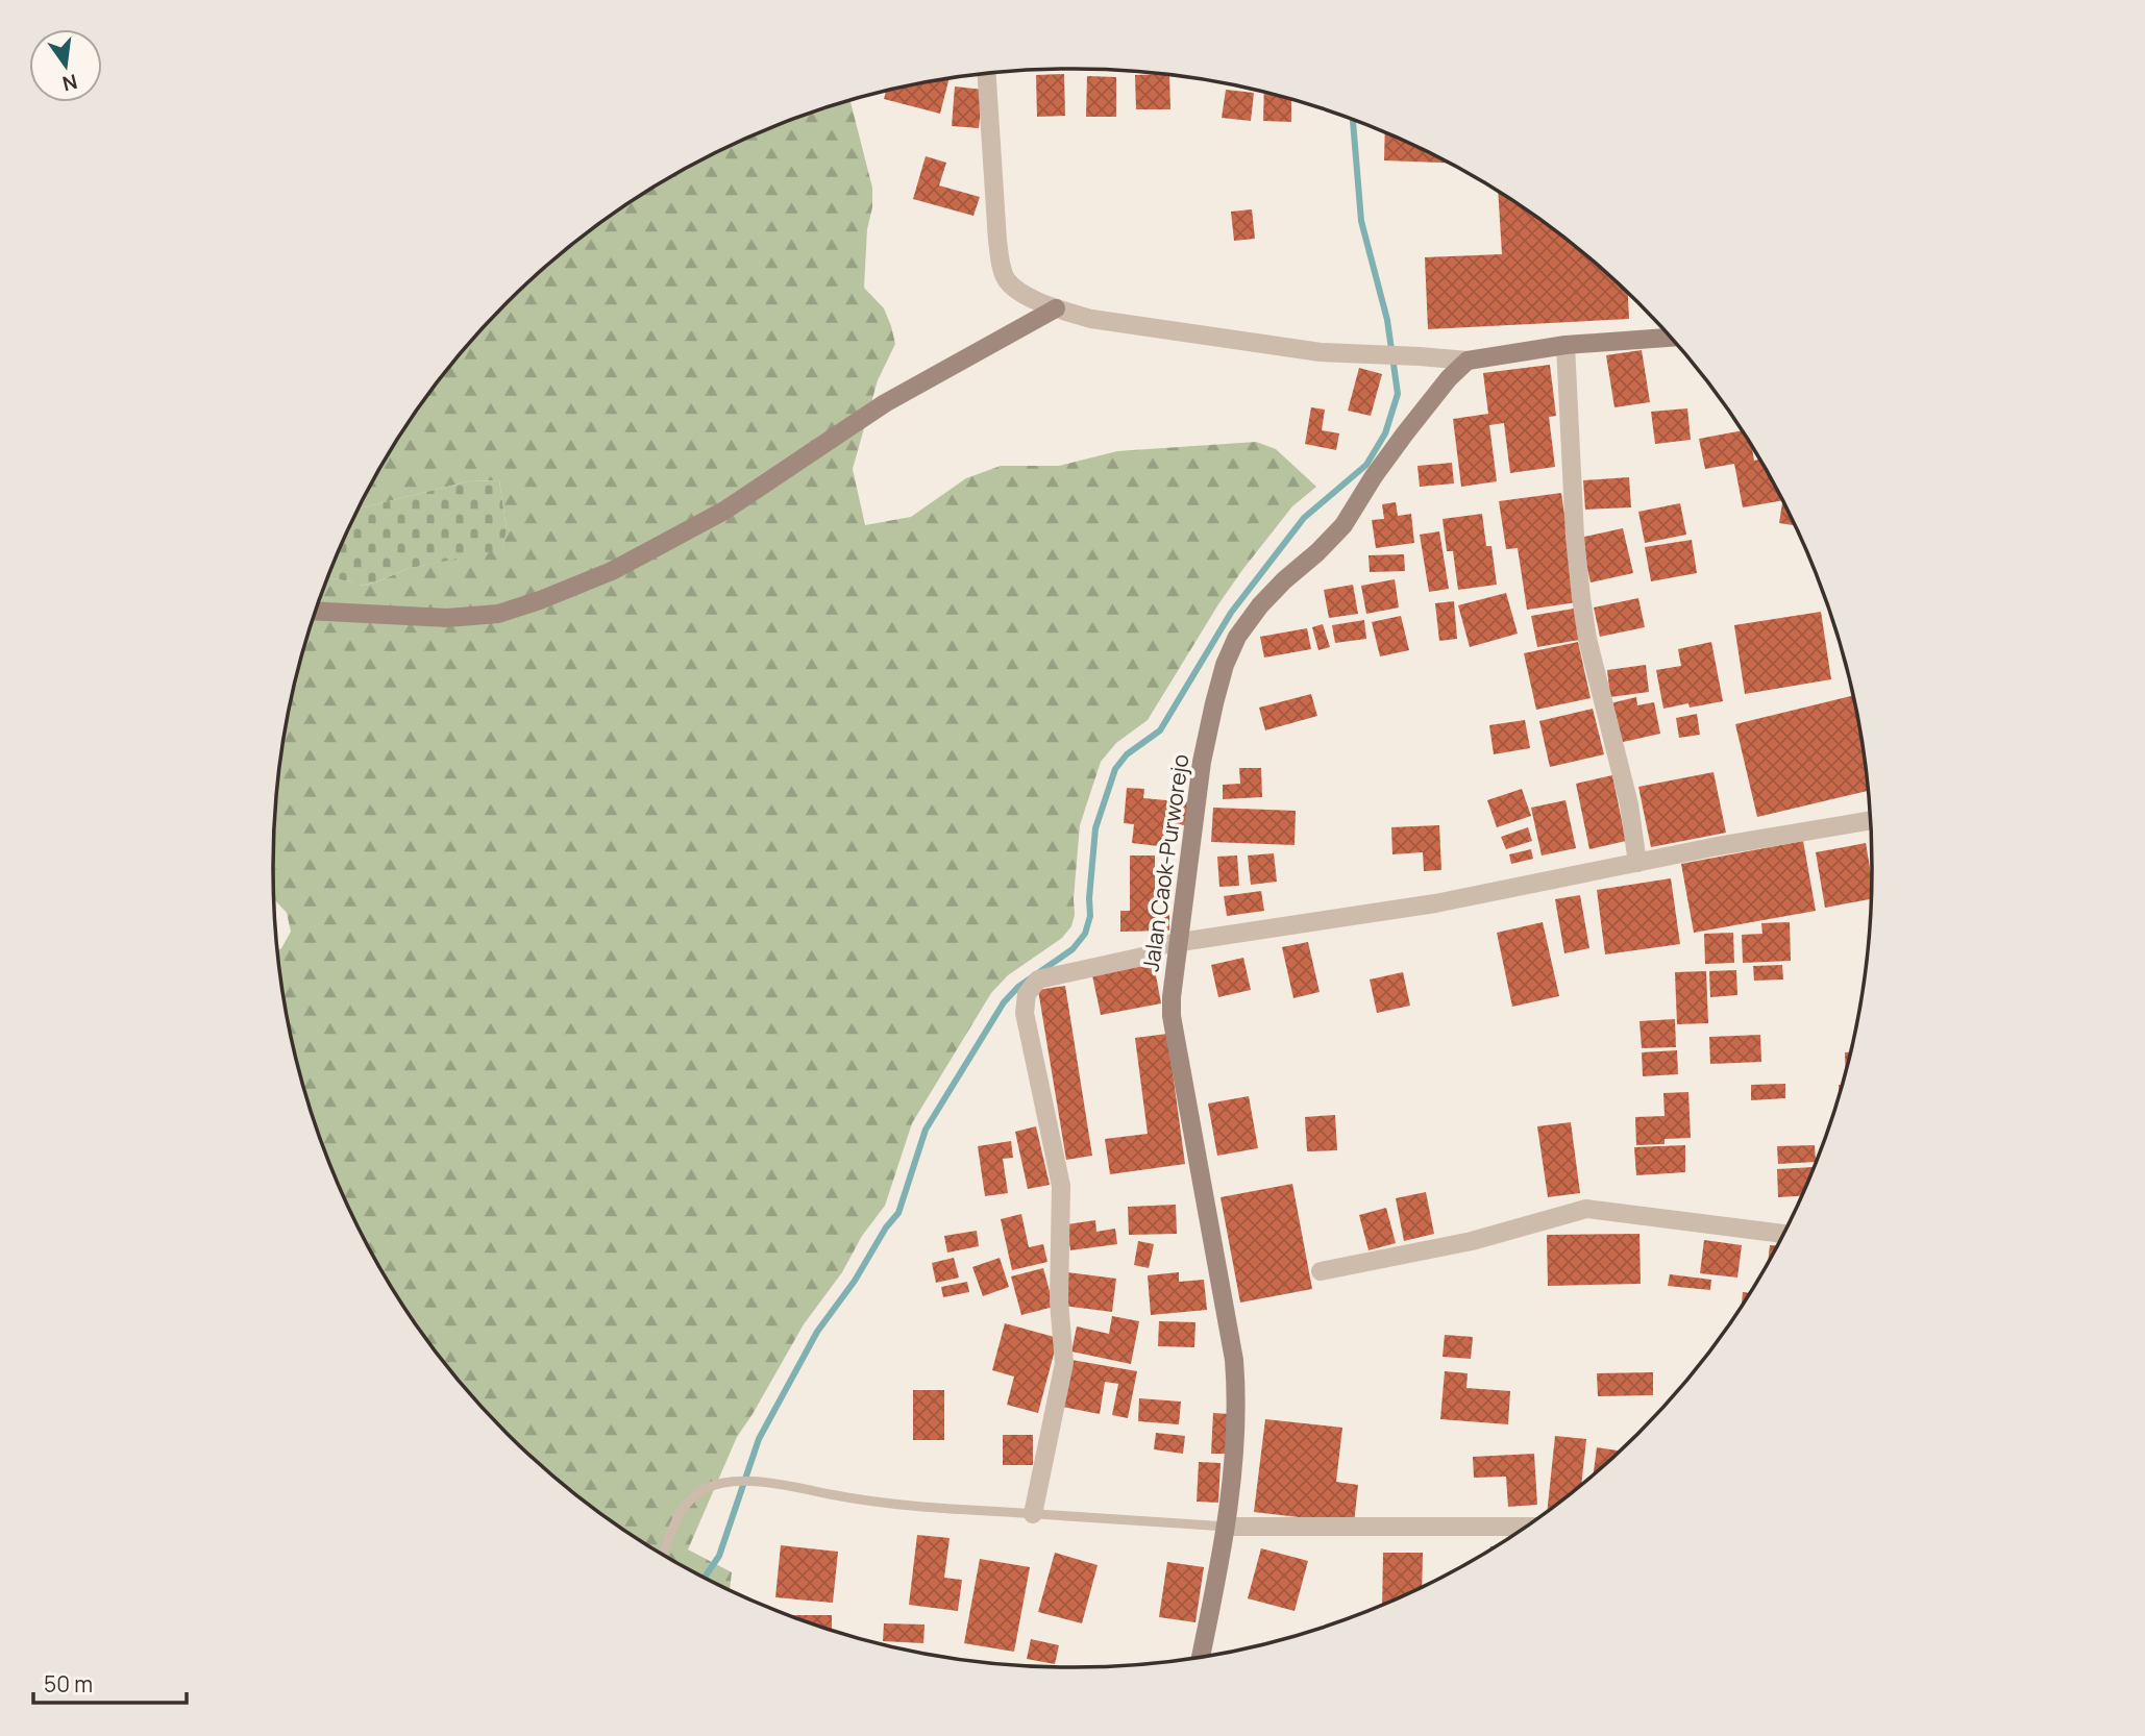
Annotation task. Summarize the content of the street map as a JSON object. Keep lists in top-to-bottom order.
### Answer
{
  "streets": {
    "street": ["Jalan Caok-Purworejo"]
  },
  "scale_bar": "50 m",
  "north": "bottom"
}
